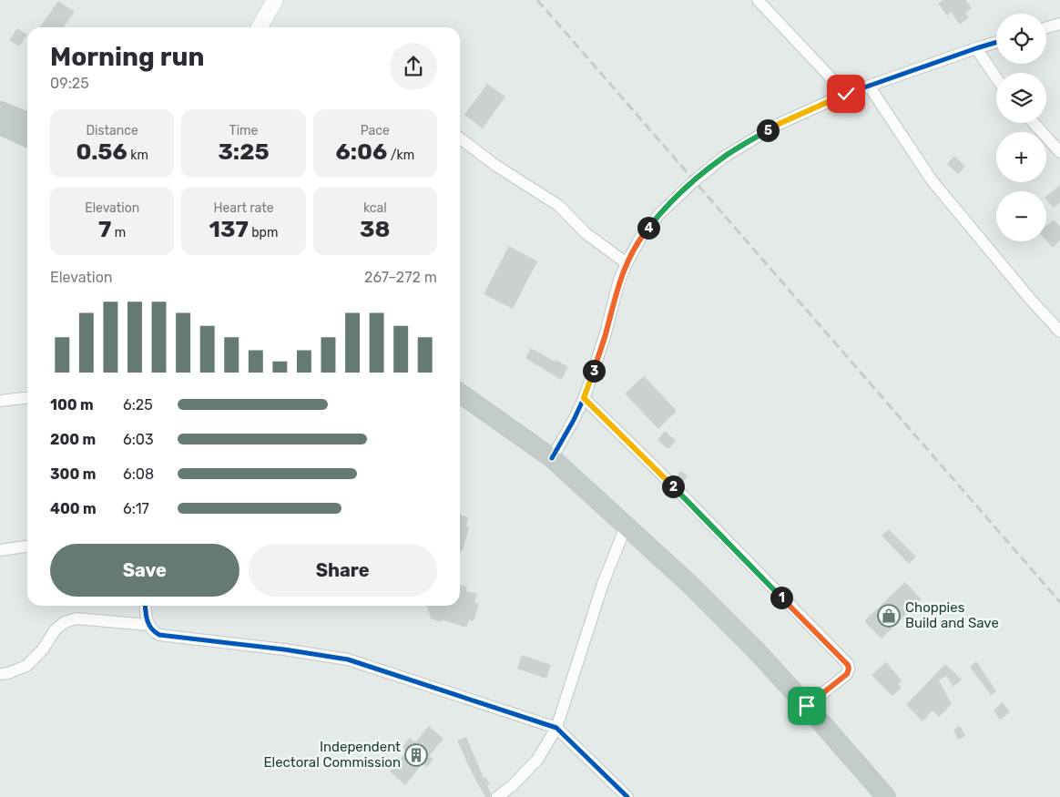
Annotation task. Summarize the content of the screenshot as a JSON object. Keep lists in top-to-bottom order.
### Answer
{
  "places": {
    "shop": ["Choppies Build and Save"],
    "building": ["Independent Electoral Commission"]
  },
  "page": {
    "map_buttons": ["+", "−"],
    "heading": ["Morning run", "09:25"],
    "stats": [
      ["Distance", "0.56 km"],
      ["Time", "3:25"],
      ["Pace", "6:06 /km"],
      ["Elevation", "7 m"],
      ["Heart rate", "137 bpm"],
      ["kcal", "38"]
    ],
    "pins": [
      "5",
      "4",
      "3",
      "2",
      "1"
    ],
    "chart": ["Elevation", "267–272 m"],
    "list": [
      {
        "name": "100 m",
        "note": "6:25"
      },
      {
        "name": "200 m",
        "note": "6:03"
      },
      {
        "name": "300 m",
        "note": "6:08"
      },
      {
        "name": "400 m",
        "note": "6:17"
      }
    ],
    "buttons": ["Save", "Share"]
  }
}
